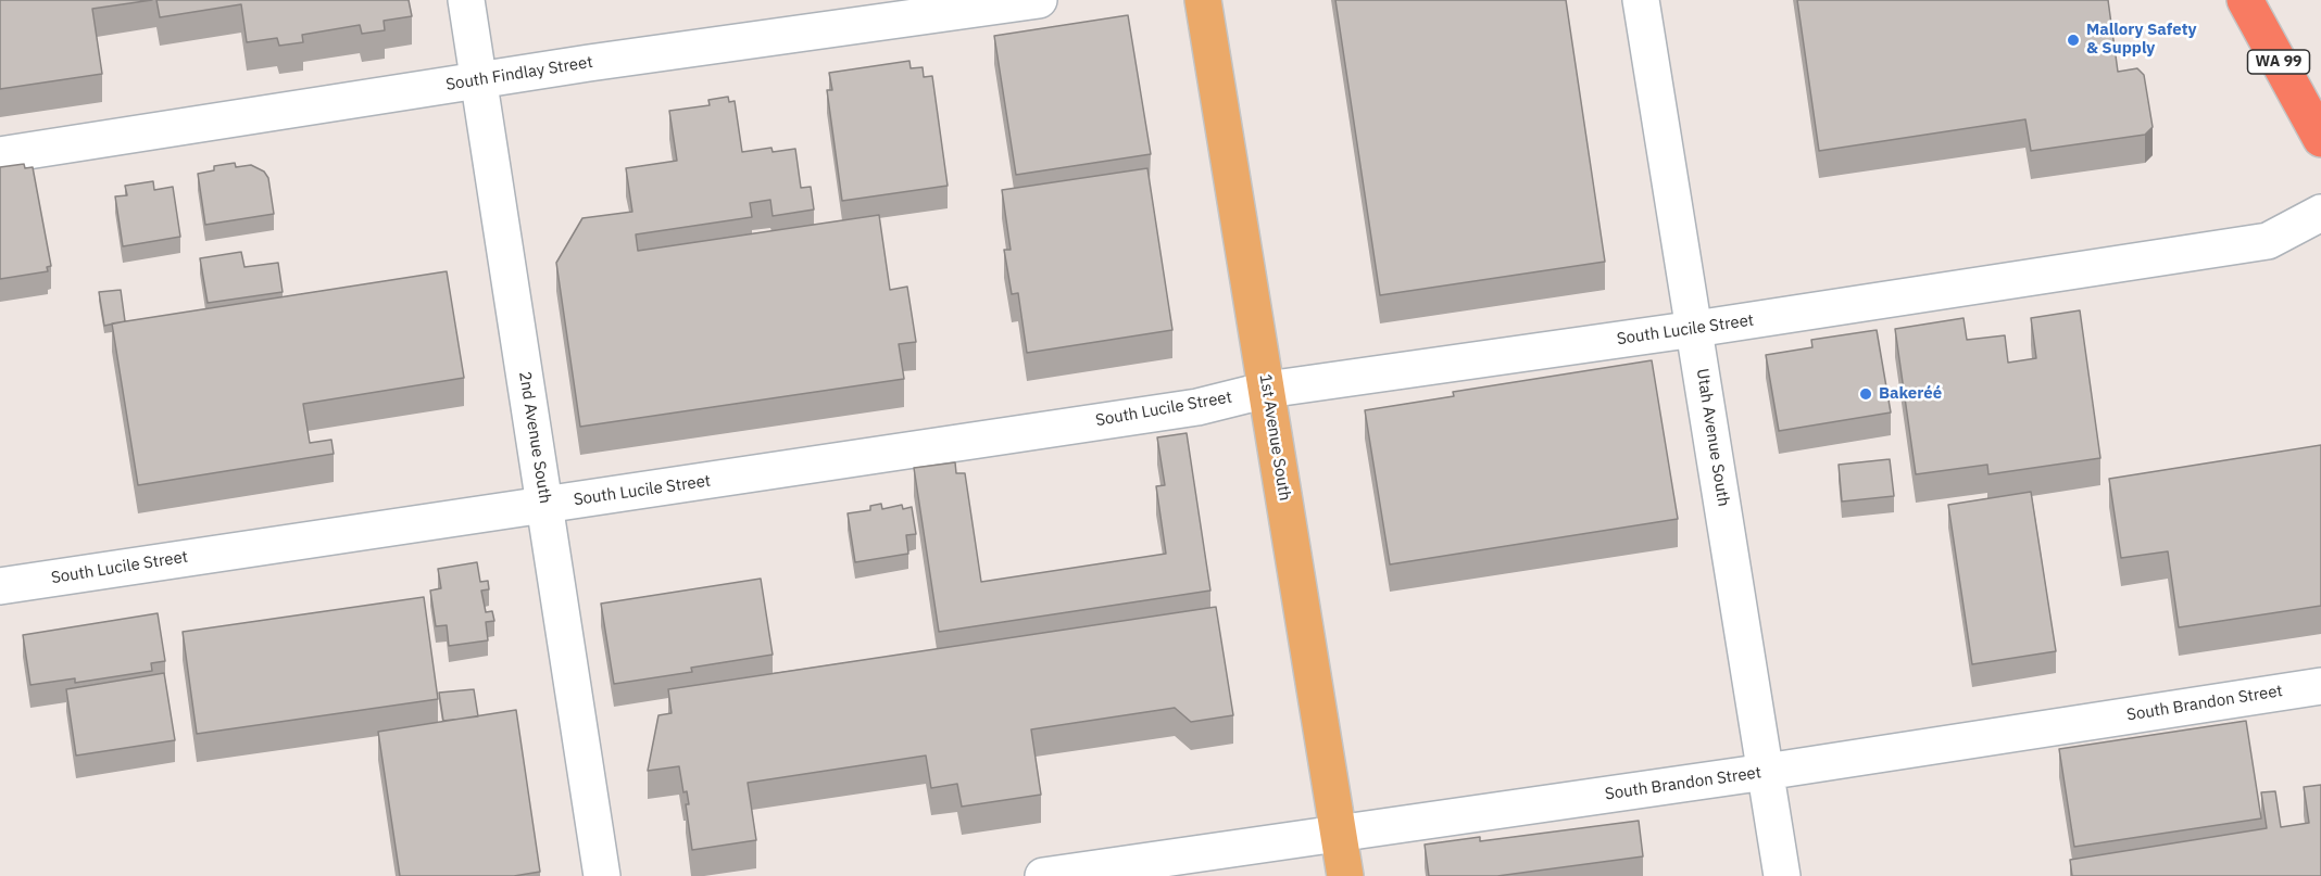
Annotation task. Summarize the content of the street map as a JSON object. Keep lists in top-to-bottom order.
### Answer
{
  "streets": {
    "highway": ["WA 99"],
    "main road": ["1st Avenue South"],
    "street": [
      "South Findlay Street",
      "South Lucile Street",
      "2nd Avenue South",
      "Utah Avenue South",
      "South Brandon Street"
    ]
  },
  "crossings": [
    ["South Findlay Street", "2nd Avenue South"],
    ["South Lucile Street", "2nd Avenue South"],
    ["South Lucile Street", "1st Avenue South"],
    ["South Lucile Street", "Utah Avenue South"],
    ["1st Avenue South", "South Brandon Street"],
    ["Utah Avenue South", "South Brandon Street"]
  ],
  "places": ["Mallory Safety & Supply", "Bakeréé"]
}
